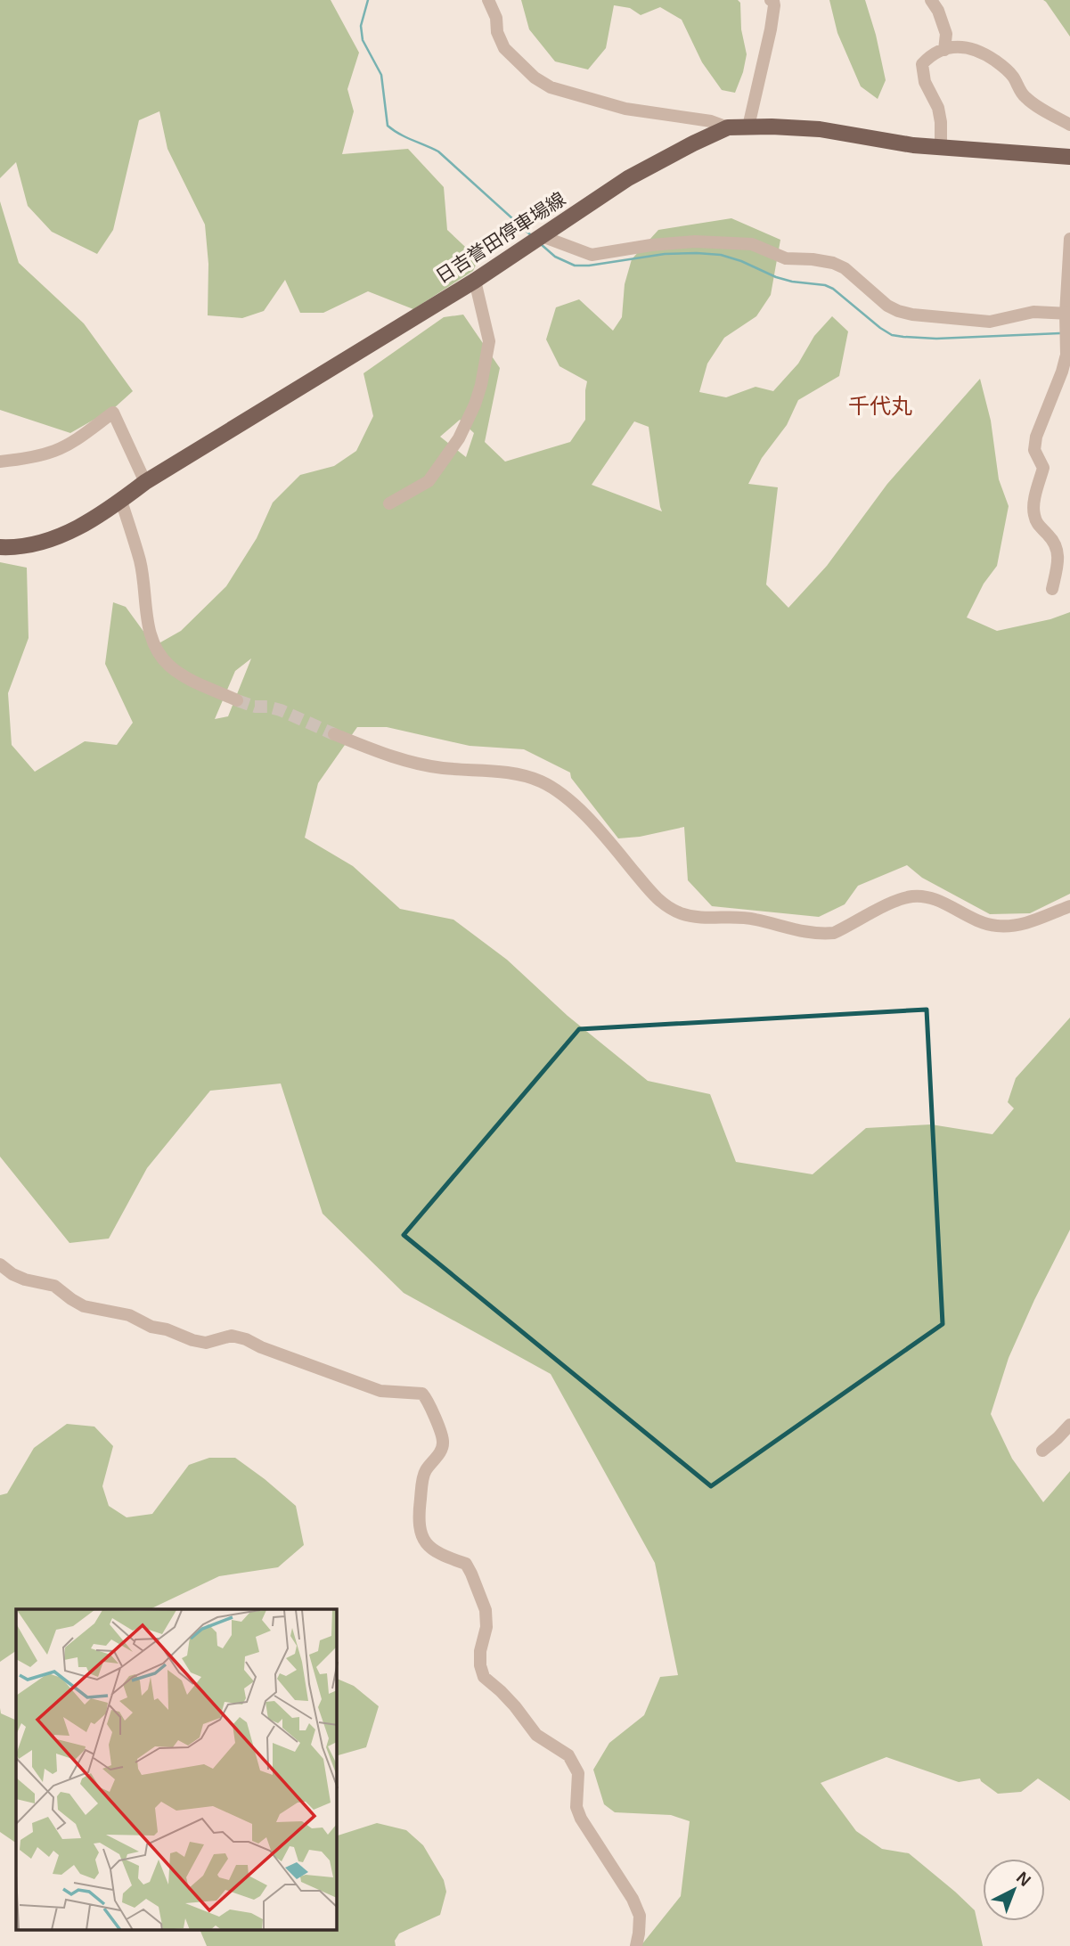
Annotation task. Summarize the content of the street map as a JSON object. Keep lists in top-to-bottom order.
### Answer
{
  "streets": {
    "main road": ["日吉誉田停車場線"]
  },
  "districts": ["千代丸"],
  "north": "top right"
}
